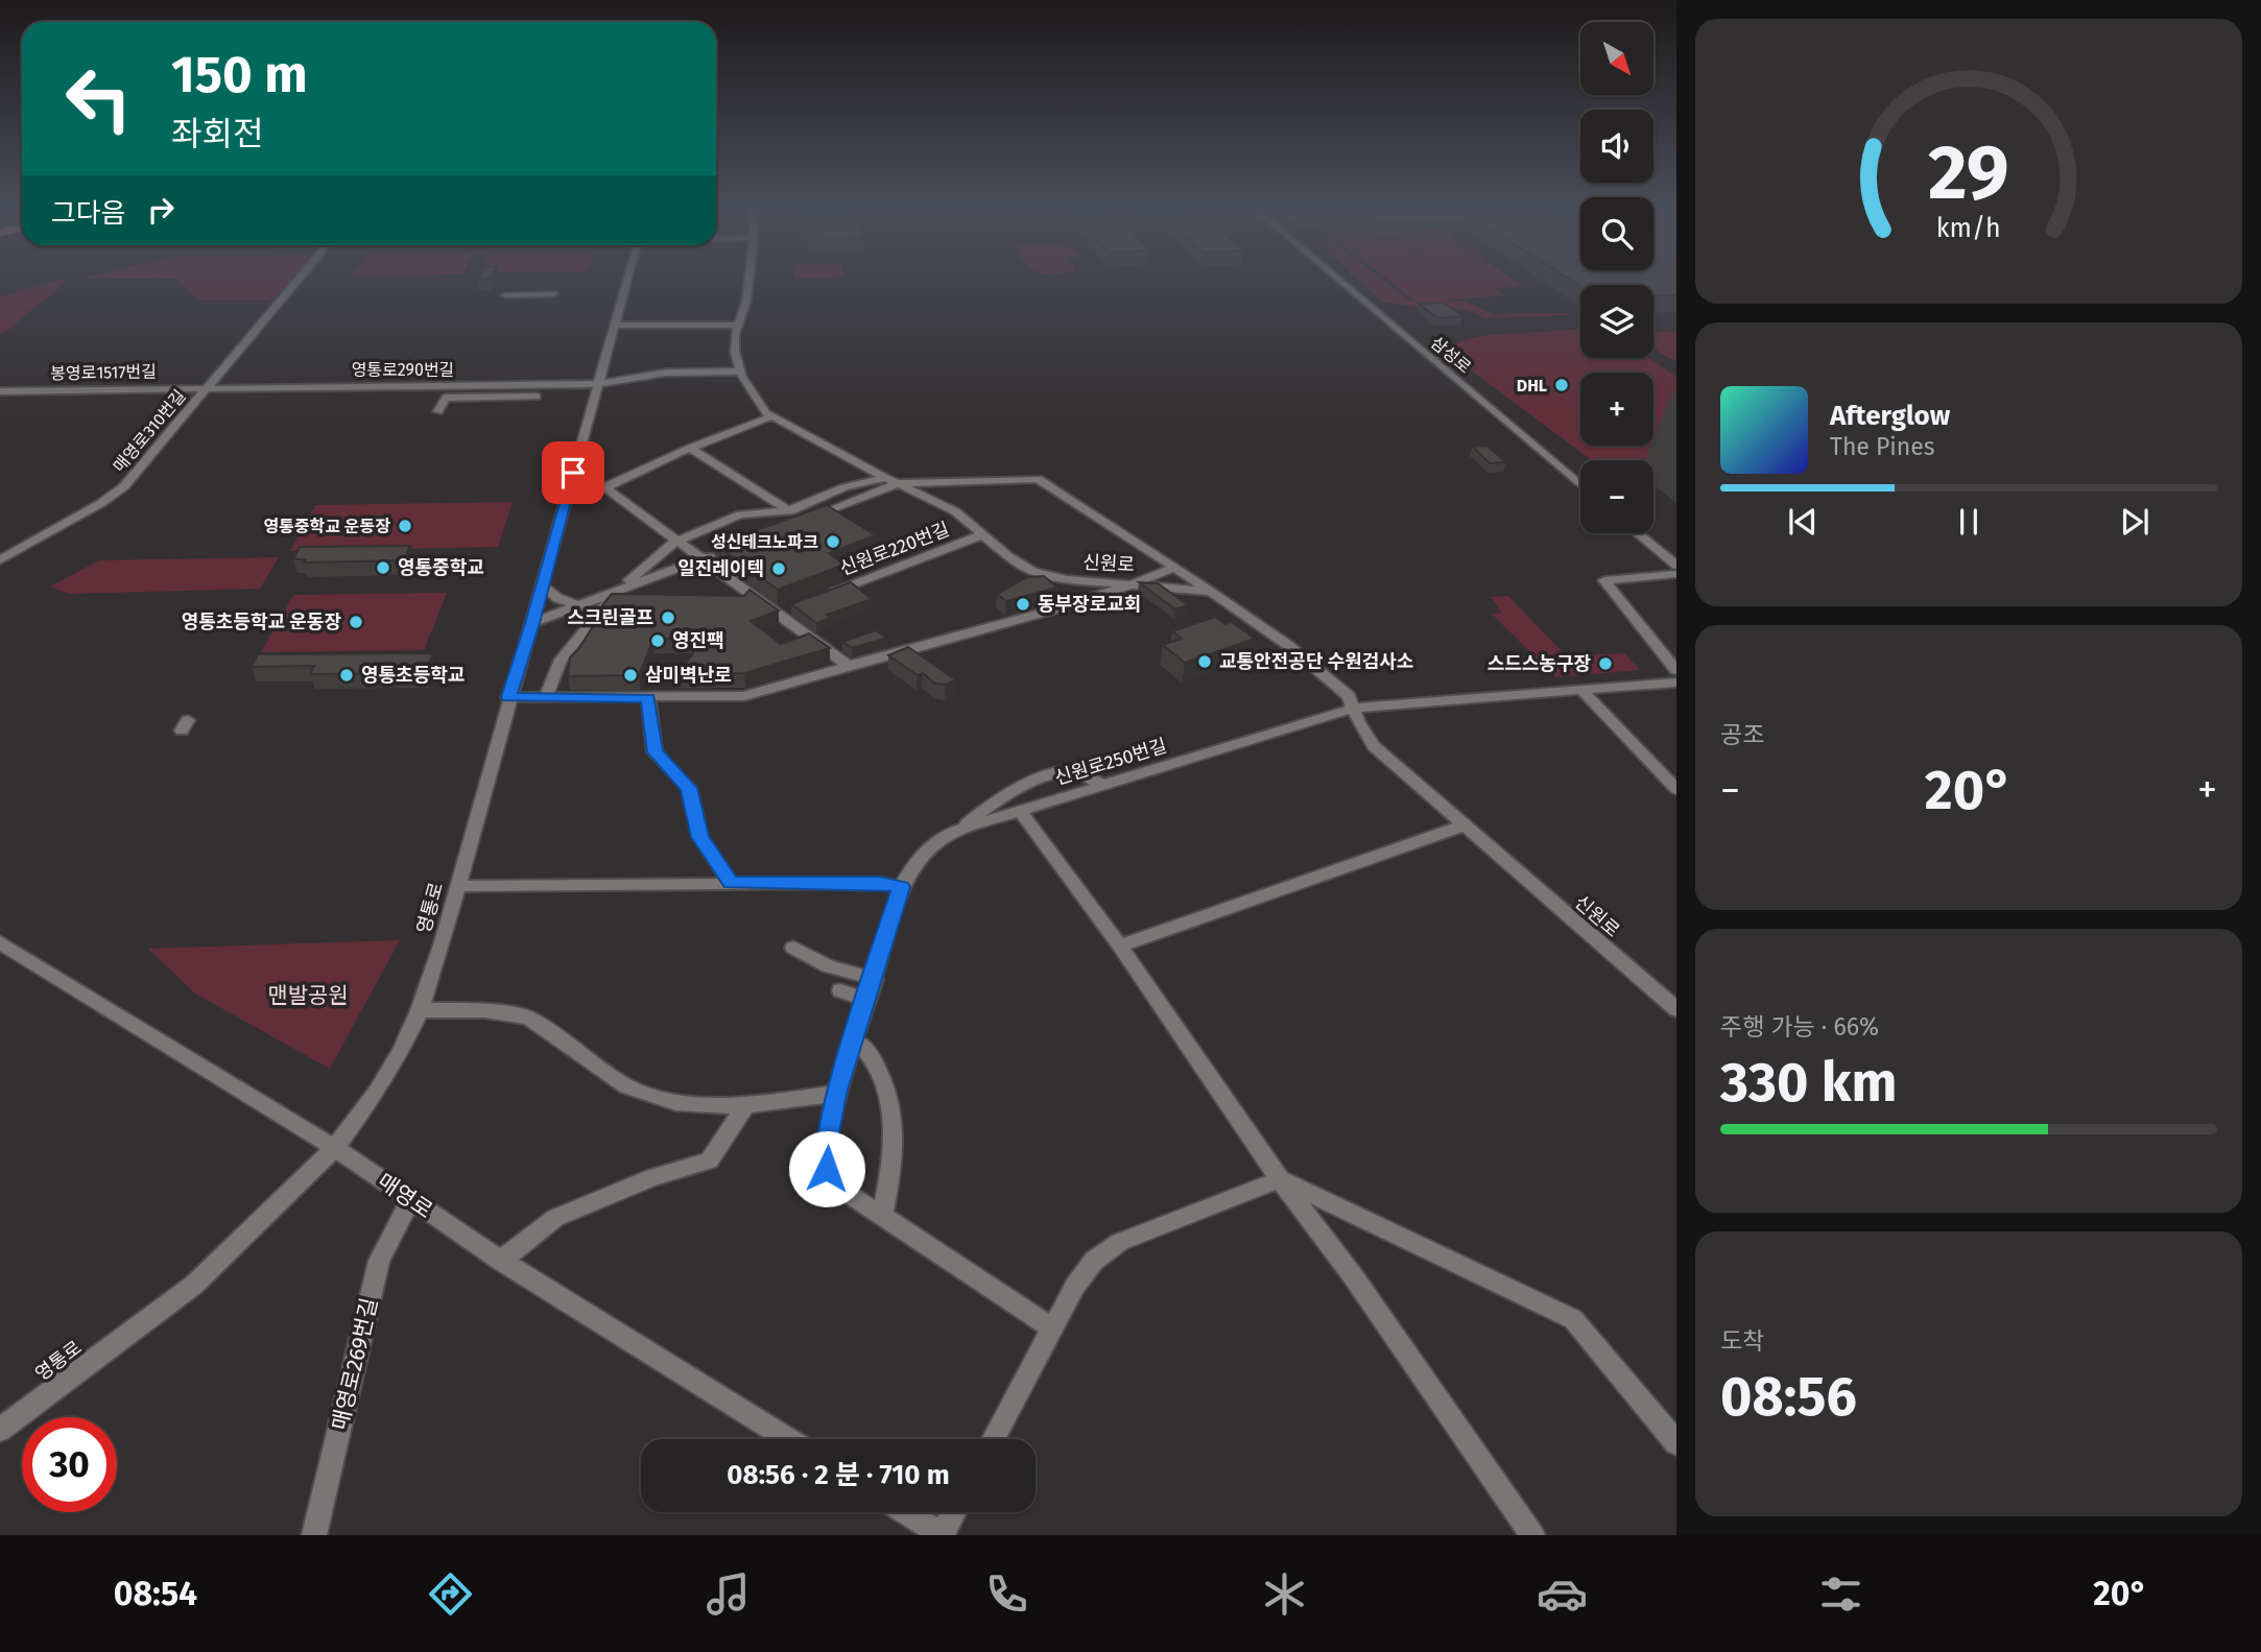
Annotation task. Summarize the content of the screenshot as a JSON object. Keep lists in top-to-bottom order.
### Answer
{
  "streets": {
    "street": [
      "삼성로",
      "영통로290번길",
      "봉영로1517번길",
      "매영로310번길",
      "신원로220번길",
      "신원로",
      "신원로250번길",
      "영통로",
      "매영로",
      "매영로269번길"
    ]
  },
  "crossings": [
    ["영통로290번길", "봉영로1517번길"],
    ["영통로290번길", "매영로310번길"],
    ["영통로290번길", "영통로"],
    ["봉영로1517번길", "매영로310번길"],
    ["신원로220번길", "신원로"],
    ["신원로", "신원로250번길"],
    ["영통로", "매영로"],
    ["매영로", "매영로269번길"]
  ],
  "parks": ["맨발공원"],
  "places": [
    "DHL",
    "영통중학교 운동장",
    "성신테크노파크",
    "영통중학교",
    "일진레이텍",
    "동부장로교회",
    "스크린골프",
    "영통초등학교 운동장",
    "영진팩",
    "교통안전공단 수원검사소",
    "스드스농구장",
    "영통초등학교",
    "삼미벽난로"
  ],
  "north": "bottom right",
  "page": {
    "map_buttons": ["+", "−"],
    "turn": ["150 m", "좌회전"],
    "then": "그다음",
    "song": ["Afterglow", "The Pines"],
    "tile": [
      "공조",
      ["주행 가능 · 66%", "330 km"],
      ["도착", "08:56"]
    ],
    "heat": ["−", "20°", "+"],
    "limit": "30",
    "trip": "08:56 · 2 분 · 710 m",
    "tabs": ["08:54", "20°"],
    "gauge": ["29", "km/h"]
  }
}
